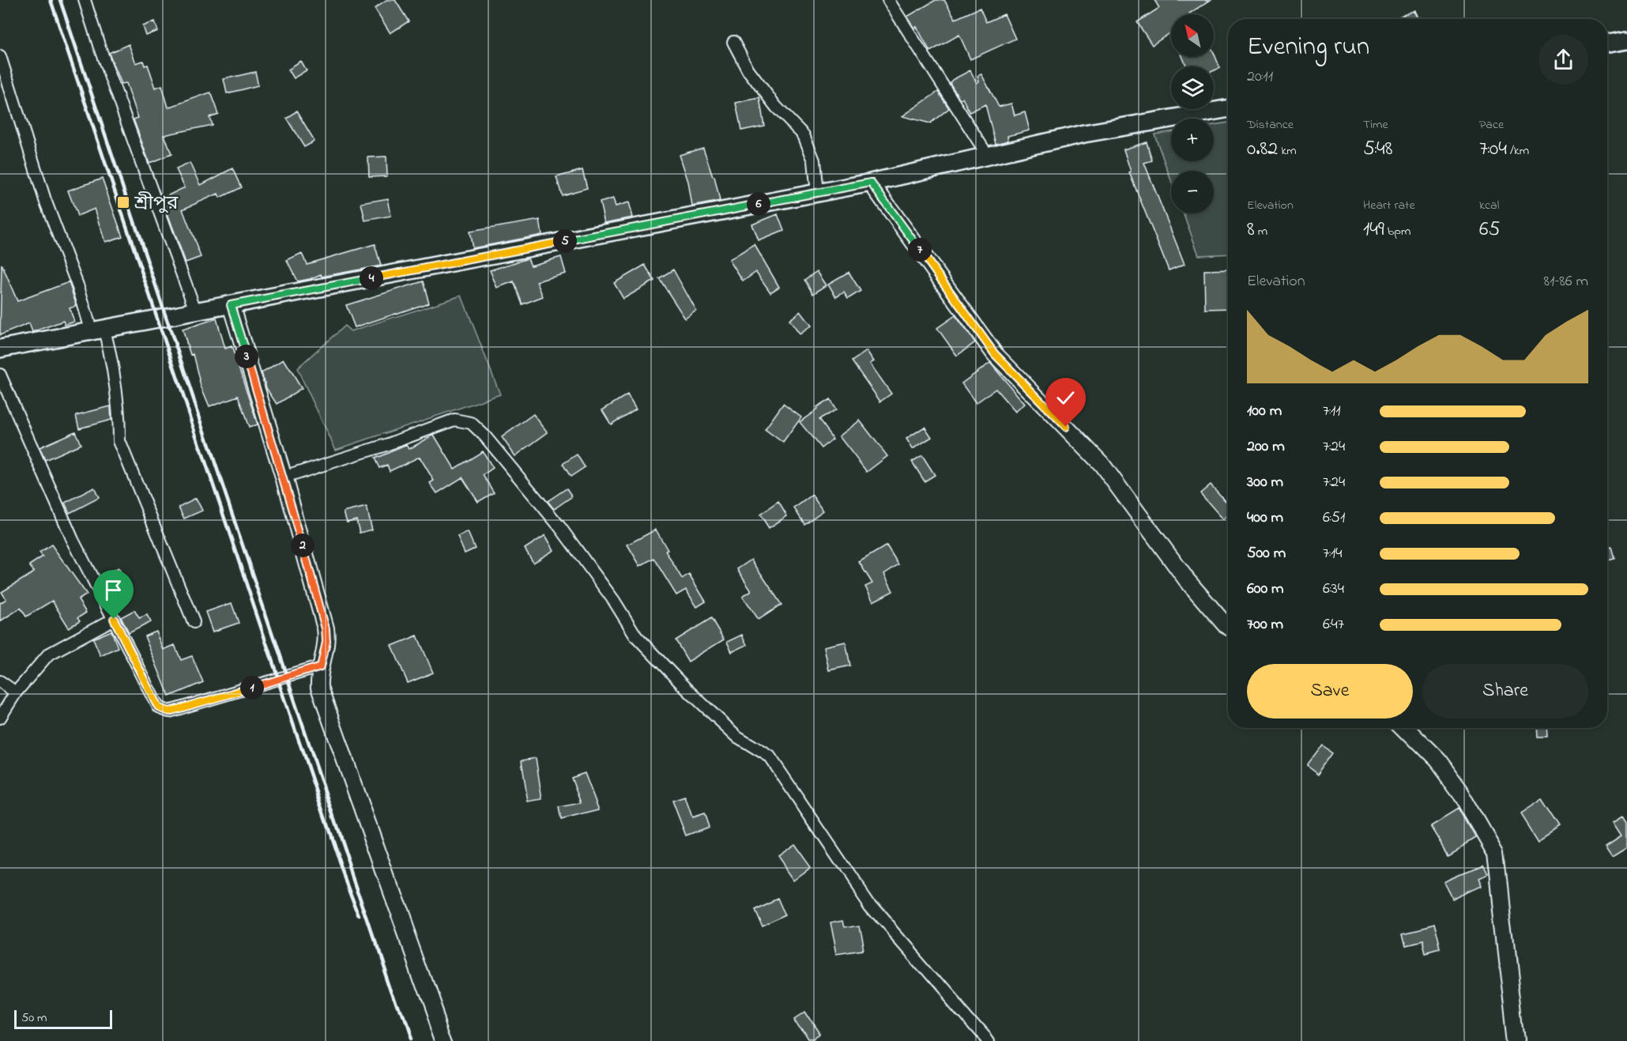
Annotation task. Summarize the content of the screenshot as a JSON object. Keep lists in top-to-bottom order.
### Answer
{
  "places": {
    "transit": ["শ্রীপুর"]
  },
  "scale_bar": "50 m",
  "north": "top left",
  "page": {
    "map_buttons": ["+", "−"],
    "heading": ["Evening run", "20:11"],
    "stats": [
      ["Distance", "0.82 km"],
      ["Time", "5:48"],
      ["Pace", "7:04 /km"],
      ["Elevation", "8 m"],
      ["Heart rate", "149 bpm"],
      ["kcal", "65"]
    ],
    "pins": [
      "6",
      "5",
      "7",
      "4",
      "3",
      "2",
      "1"
    ],
    "chart": ["Elevation", "81–86 m"],
    "list": [
      {
        "name": "100 m",
        "note": "7:11"
      },
      {
        "name": "200 m",
        "note": "7:24"
      },
      {
        "name": "300 m",
        "note": "7:24"
      },
      {
        "name": "400 m",
        "note": "6:51"
      },
      {
        "name": "500 m",
        "note": "7:14"
      },
      {
        "name": "600 m",
        "note": "6:34"
      },
      {
        "name": "700 m",
        "note": "6:47"
      }
    ],
    "buttons": ["Save", "Share"],
    "scale": "50 m"
  }
}
